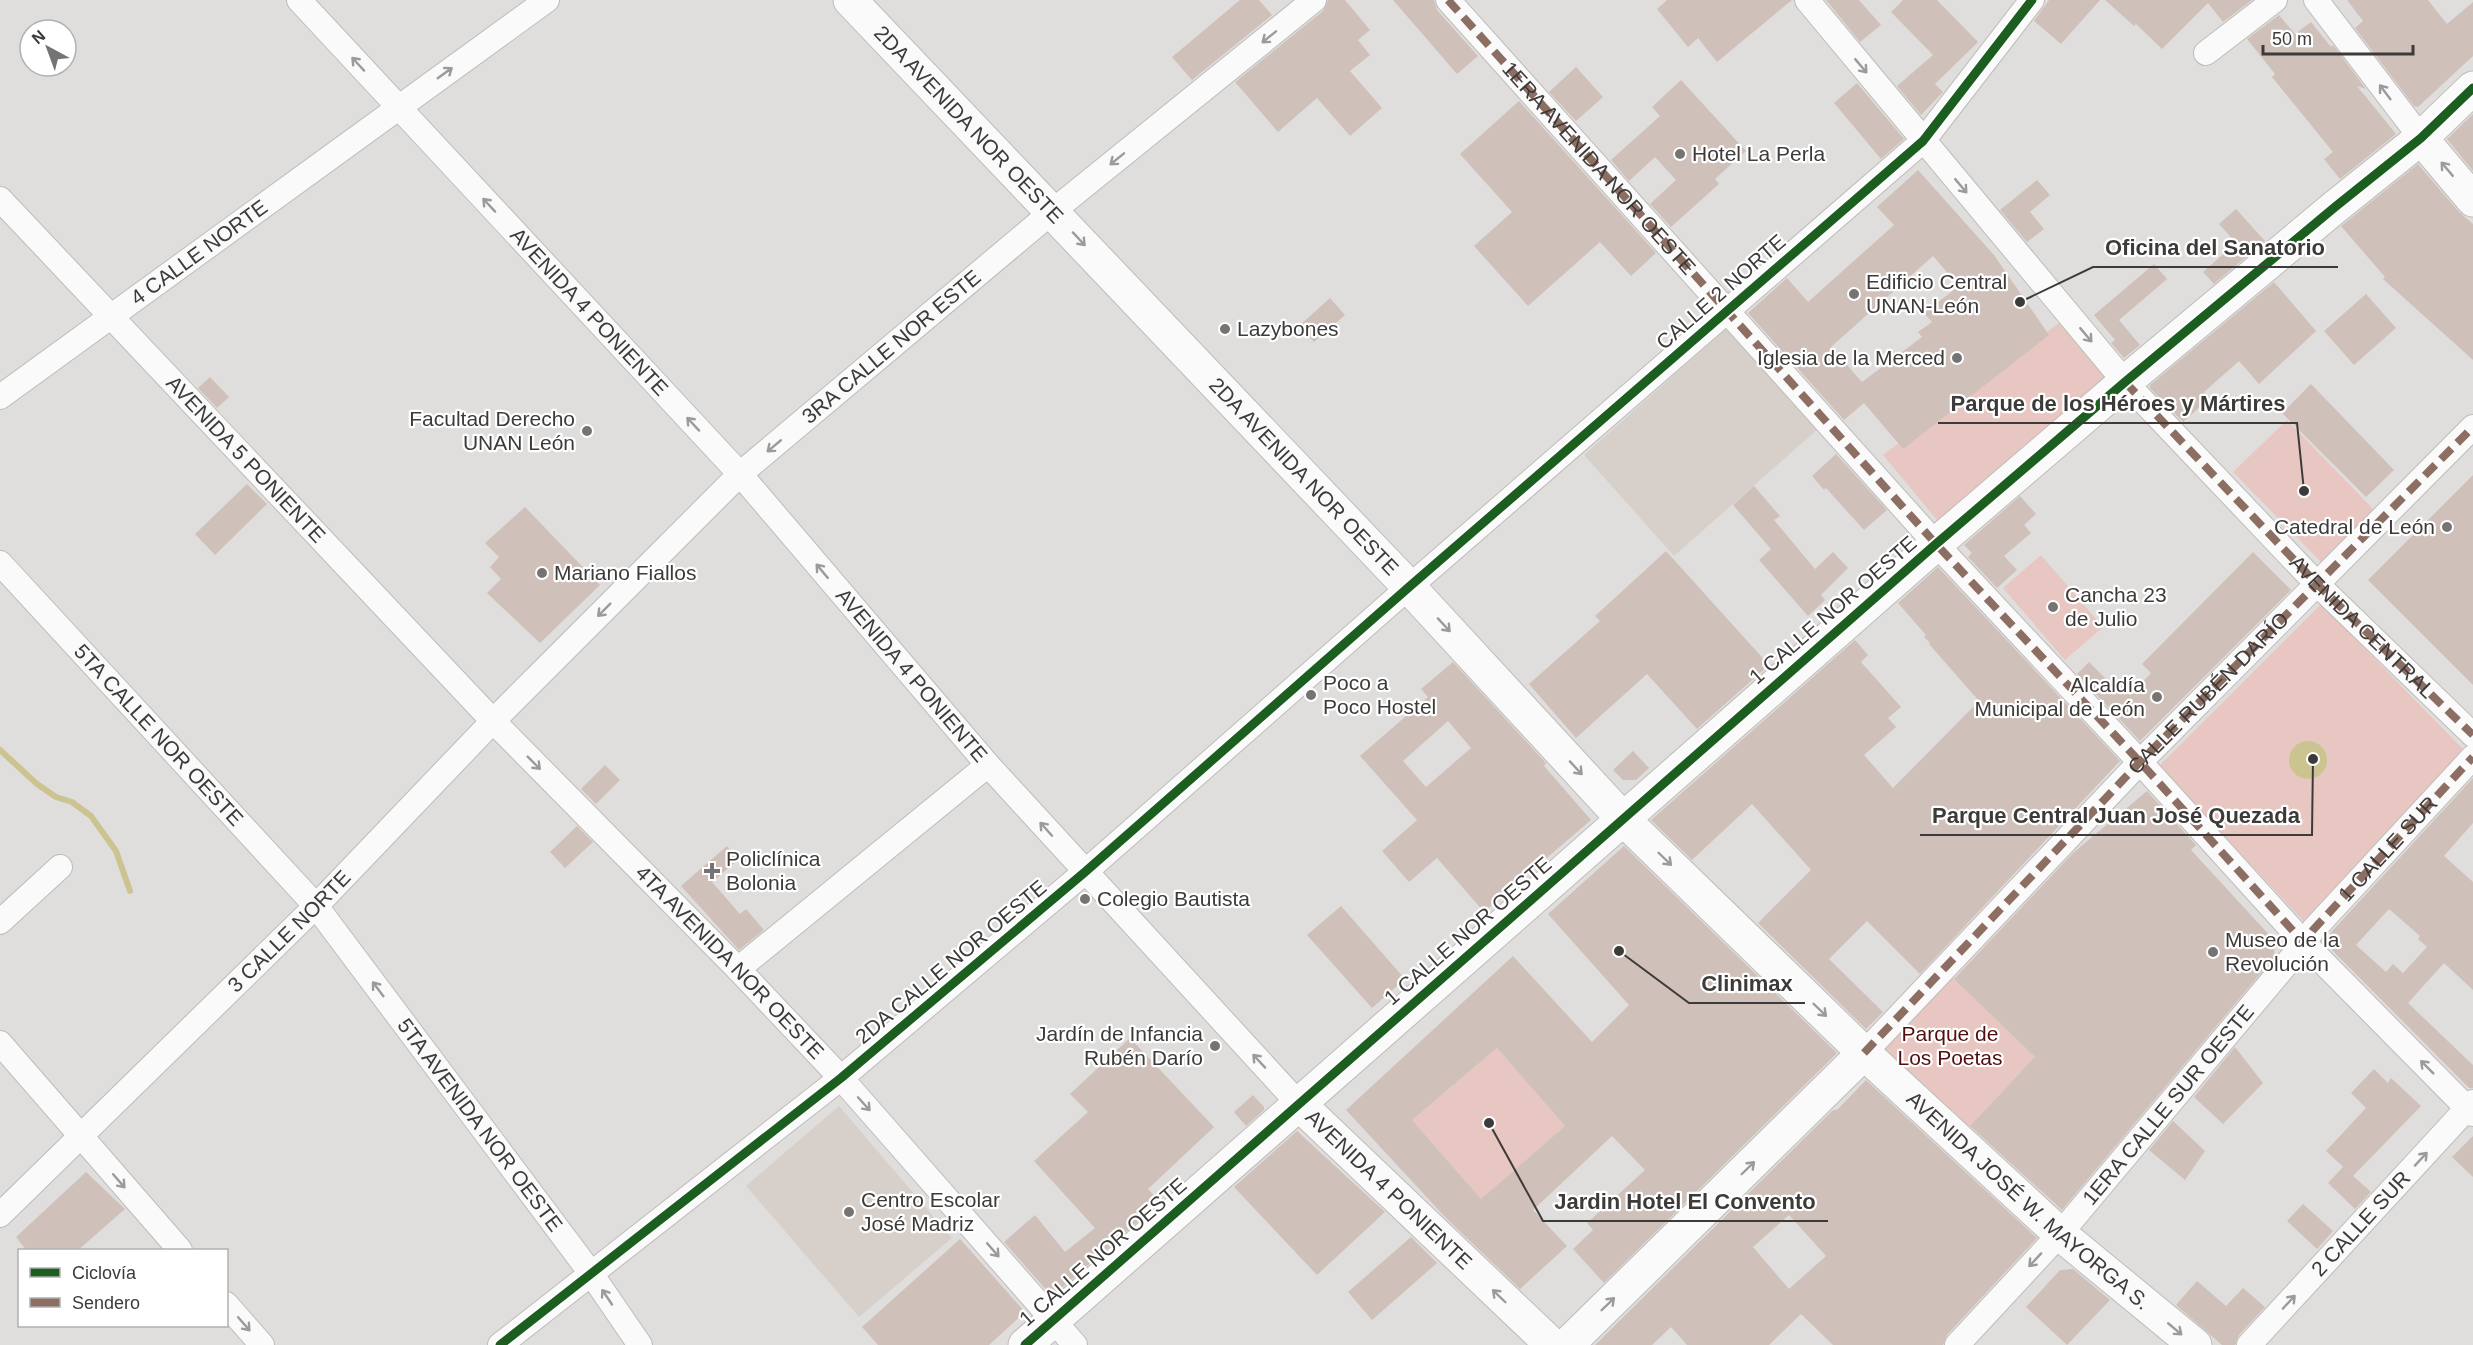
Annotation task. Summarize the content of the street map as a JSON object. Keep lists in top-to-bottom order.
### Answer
{
  "streets": {
    "street": [
      "2DA AVENIDA NOR OESTE",
      "1ERA AVENIDA NOR OESTE",
      "4 CALLE NORTE",
      "CALLE 2 NORTE",
      "AVENIDA 4 PONIENTE",
      "3RA CALLE NOR ESTE",
      "AVENIDA 5 PONIENTE",
      "1 CALLE NOR OESTE",
      "AVENIDA CENTRAL",
      "CALLE RUBÉN DARÍO",
      "5TA CALLE NOR OESTE",
      "1 CALLE SUR",
      "3 CALLE NORTE",
      "2DA CALLE NOR OESTE",
      "4TA AVENIDA NOR OESTE",
      "1ERA CALLE SUR OESTE",
      "5TA AVENIDA NOR OESTE",
      "AVENIDA JOSÉ W. MAYORGA S.",
      "2 CALLE SUR"
    ]
  },
  "crossings": [
    ["2DA AVENIDA NOR OESTE", "CALLE 2 NORTE"],
    ["2DA AVENIDA NOR OESTE", "3RA CALLE NOR ESTE"],
    ["2DA AVENIDA NOR OESTE", "1 CALLE NOR OESTE"],
    ["2DA AVENIDA NOR OESTE", "CALLE RUBÉN DARÍO"],
    ["2DA AVENIDA NOR OESTE", "2DA CALLE NOR OESTE"],
    ["2DA AVENIDA NOR OESTE", "AVENIDA JOSÉ W. MAYORGA S."],
    ["1ERA AVENIDA NOR OESTE", "CALLE 2 NORTE"],
    ["1ERA AVENIDA NOR OESTE", "1 CALLE NOR OESTE"],
    ["1ERA AVENIDA NOR OESTE", "CALLE RUBÉN DARÍO"],
    ["1ERA AVENIDA NOR OESTE", "1 CALLE SUR"],
    ["1ERA AVENIDA NOR OESTE", "1ERA CALLE SUR OESTE"],
    ["1ERA AVENIDA NOR OESTE", "2 CALLE SUR"],
    ["4 CALLE NORTE", "AVENIDA 4 PONIENTE"],
    ["4 CALLE NORTE", "AVENIDA 5 PONIENTE"],
    ["CALLE 2 NORTE", "AVENIDA CENTRAL"],
    ["CALLE 2 NORTE", "2DA CALLE NOR OESTE"],
    ["AVENIDA 4 PONIENTE", "3RA CALLE NOR ESTE"],
    ["AVENIDA 4 PONIENTE", "1 CALLE NOR OESTE"],
    ["AVENIDA 4 PONIENTE", "CALLE RUBÉN DARÍO"],
    ["AVENIDA 4 PONIENTE", "2DA CALLE NOR OESTE"],
    ["3RA CALLE NOR ESTE", "AVENIDA 5 PONIENTE"],
    ["3RA CALLE NOR ESTE", "3 CALLE NORTE"],
    ["3RA CALLE NOR ESTE", "4TA AVENIDA NOR OESTE"],
    ["AVENIDA 5 PONIENTE", "3 CALLE NORTE"],
    ["AVENIDA 5 PONIENTE", "4TA AVENIDA NOR OESTE"],
    ["1 CALLE NOR OESTE", "AVENIDA CENTRAL"],
    ["1 CALLE NOR OESTE", "4TA AVENIDA NOR OESTE"],
    ["AVENIDA CENTRAL", "CALLE RUBÉN DARÍO"],
    ["CALLE RUBÉN DARÍO", "AVENIDA JOSÉ W. MAYORGA S."],
    ["5TA CALLE NOR OESTE", "3 CALLE NORTE"],
    ["5TA CALLE NOR OESTE", "5TA AVENIDA NOR OESTE"],
    ["1 CALLE SUR", "1ERA CALLE SUR OESTE"],
    ["3 CALLE NORTE", "4TA AVENIDA NOR OESTE"],
    ["3 CALLE NORTE", "5TA AVENIDA NOR OESTE"],
    ["2DA CALLE NOR OESTE", "4TA AVENIDA NOR OESTE"],
    ["2DA CALLE NOR OESTE", "5TA AVENIDA NOR OESTE"],
    ["1ERA CALLE SUR OESTE", "AVENIDA JOSÉ W. MAYORGA S."]
  ],
  "one_way": [
    "2DA AVENIDA NOR OESTE",
    "AVENIDA 4 PONIENTE",
    "3RA CALLE NOR ESTE",
    "AVENIDA CENTRAL",
    "4TA AVENIDA NOR OESTE",
    "5TA AVENIDA NOR OESTE",
    "AVENIDA JOSÉ W. MAYORGA S.",
    "2 CALLE SUR"
  ],
  "parks": ["Parque de Los Poetas"],
  "places": {
    "other": [
      "Hotel La Perla",
      "Edificio Central UNAN-León",
      "Oficina del Sanatorio",
      "Lazybones",
      "Iglesia de la Merced",
      "Facultad Derecho UNAN León",
      "Parque de los Héroes y Mártires",
      "Catedral de León",
      "Mariano Fiallos",
      "Cancha 23 de Julio",
      "Poco a Poco Hostel",
      "Alcaldía Municipal de León",
      "Parque Central Juan José Quezada",
      "Colegio Bautista",
      "Clinimax",
      "Museo de la Revolución",
      "Jardín de Infancia Rubén Darío",
      "Jardin Hotel El Convento",
      "Centro Escolar José Madriz"
    ],
    "health": ["Policlínica Bolonia"]
  },
  "legend": ["Ciclovía", "Sendero"],
  "scale_bar": "50 m",
  "north": "top left"
}
